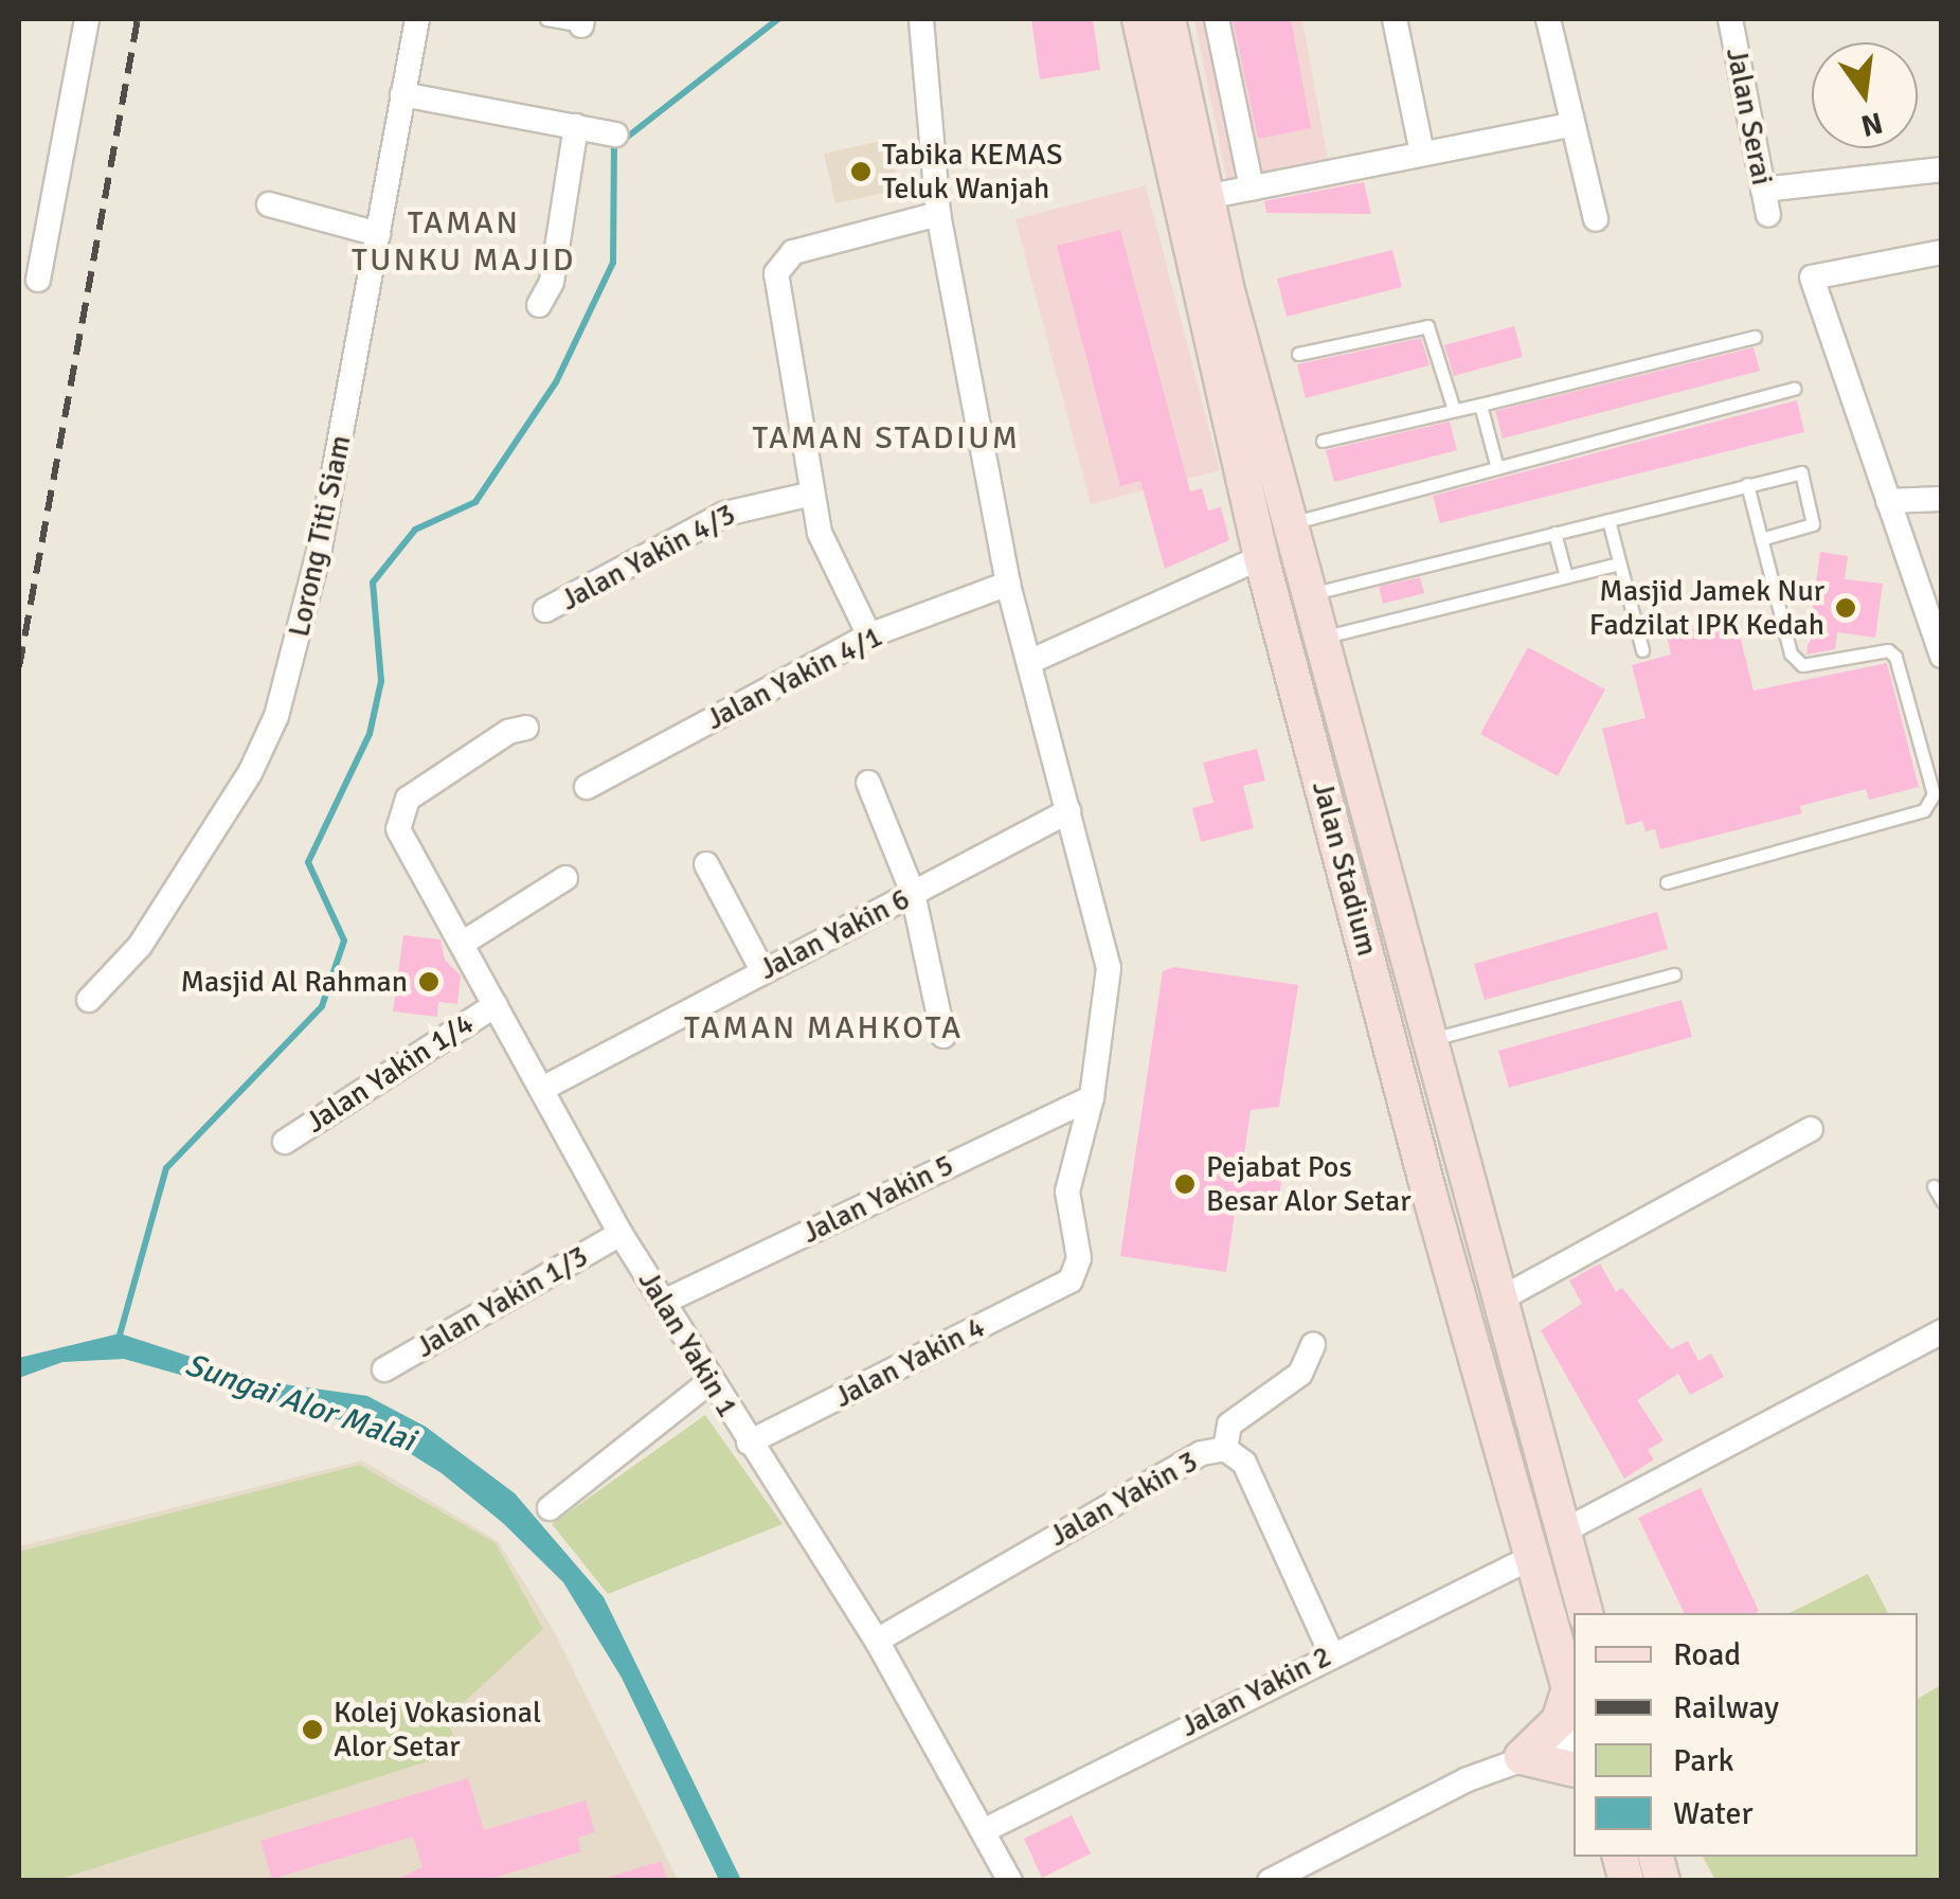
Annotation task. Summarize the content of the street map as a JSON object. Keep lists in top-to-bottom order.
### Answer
{
  "streets": {
    "main road": ["Jalan Stadium"],
    "street": [
      "Jalan Serai",
      "Lorong Titi Siam",
      "Jalan Yakin 4/3",
      "Jalan Yakin 4/1",
      "Jalan Yakin 6",
      "Jalan Yakin 1/4",
      "Jalan Yakin 5",
      "Jalan Yakin 1/3",
      "Jalan Yakin 1",
      "Jalan Yakin 4",
      "Jalan Yakin 3",
      "Jalan Yakin 2"
    ]
  },
  "crossings": [
    ["Jalan Stadium", "Jalan Yakin 2"],
    ["Jalan Yakin 6", "Jalan Yakin 1"],
    ["Jalan Yakin 1/4", "Jalan Yakin 1"],
    ["Jalan Yakin 5", "Jalan Yakin 1"],
    ["Jalan Yakin 5", "Jalan Yakin 4"],
    ["Jalan Yakin 1/3", "Jalan Yakin 1"],
    ["Jalan Yakin 1", "Jalan Yakin 4"],
    ["Jalan Yakin 1", "Jalan Yakin 3"],
    ["Jalan Yakin 1", "Jalan Yakin 2"],
    ["Jalan Yakin 3", "Jalan Yakin 2"]
  ],
  "districts": ["TAMAN TUNKU MAJID", "TAMAN STADIUM", "TAMAN MAHKOTA"],
  "water": ["Sungai Alor Malai"],
  "places": [
    "Tabika KEMAS Teluk Wanjah",
    "Masjid Jamek Nur Fadzilat IPK Kedah",
    "Masjid Al Rahman",
    "Pejabat Pos Besar Alor Setar",
    "Kolej Vokasional Alor Setar"
  ],
  "legend": [
    "Road",
    "Railway",
    "Park",
    "Water"
  ],
  "north": "bottom"
}
